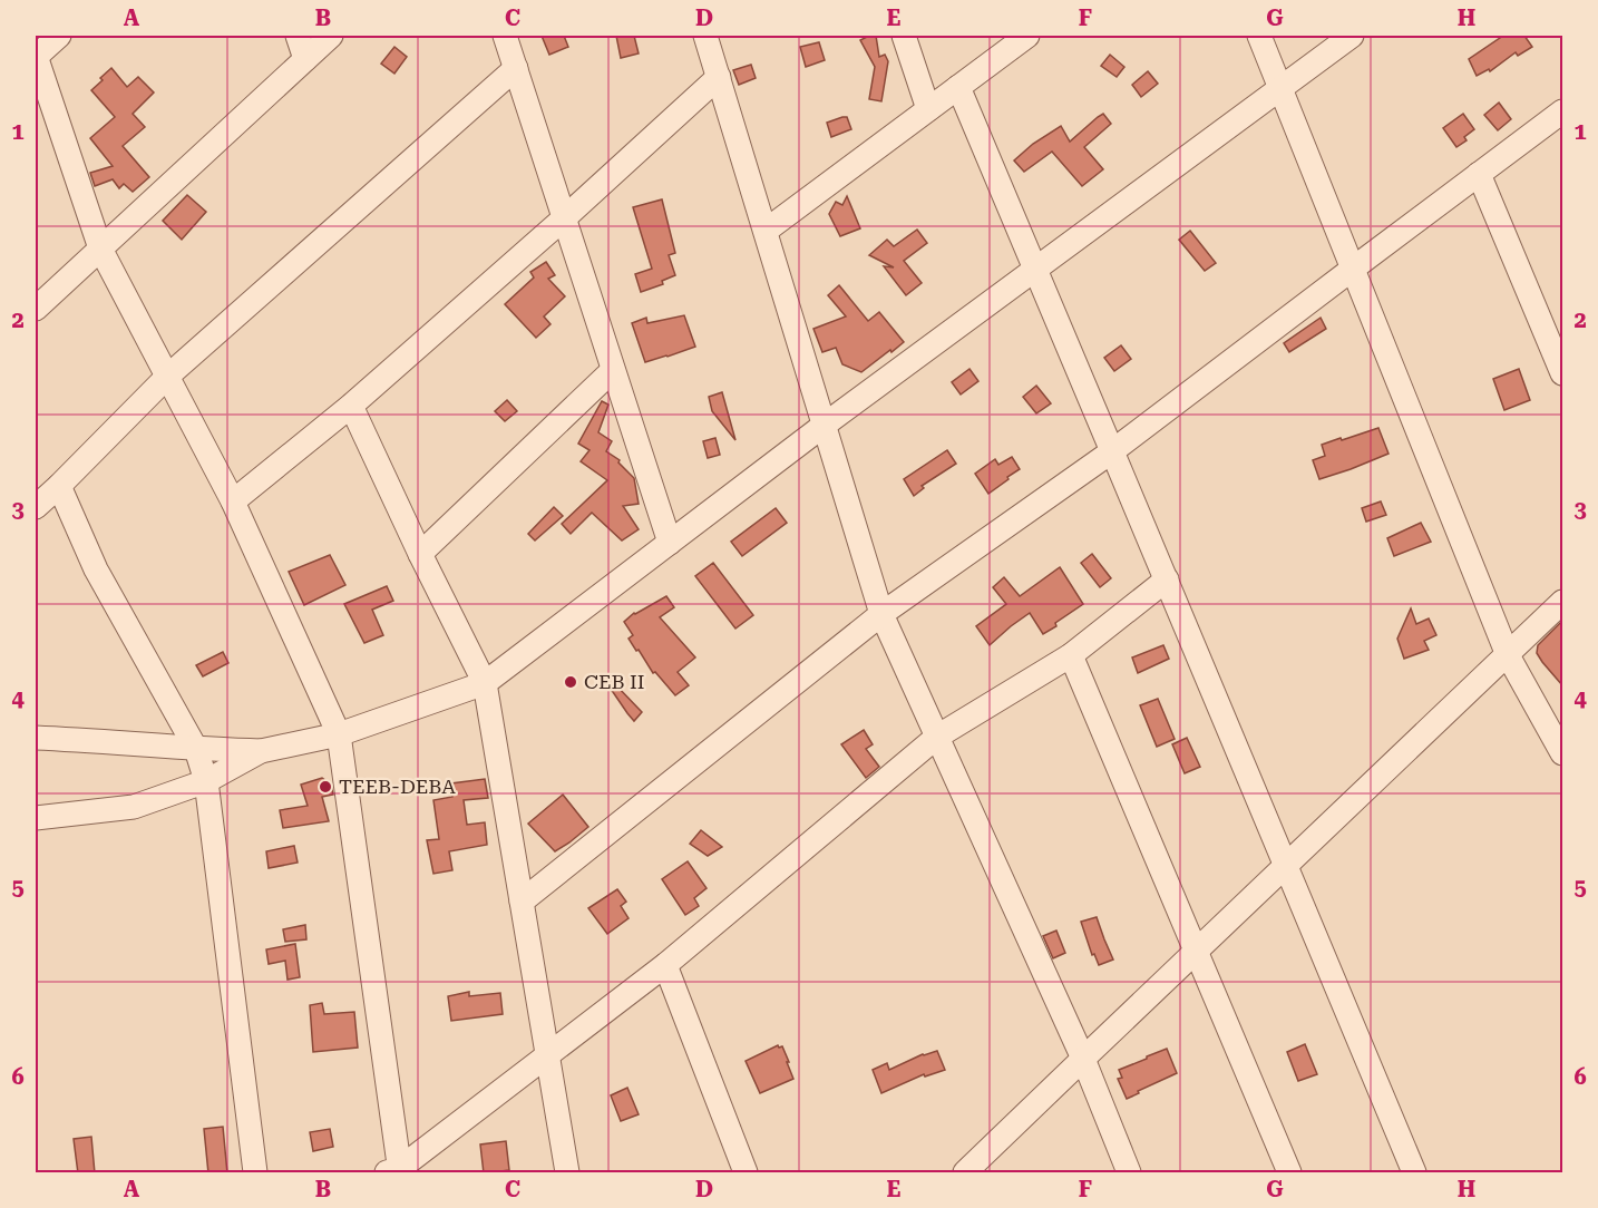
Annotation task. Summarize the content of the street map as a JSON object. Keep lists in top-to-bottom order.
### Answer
{
  "places": ["CEB II", "TEEB-DEBA"],
  "grid": {
    "columns": [
      "A",
      "B",
      "C",
      "D",
      "E",
      "F",
      "G",
      "H"
    ],
    "rows": [
      "1",
      "2",
      "3",
      "4",
      "5",
      "6"
    ]
  }
}
